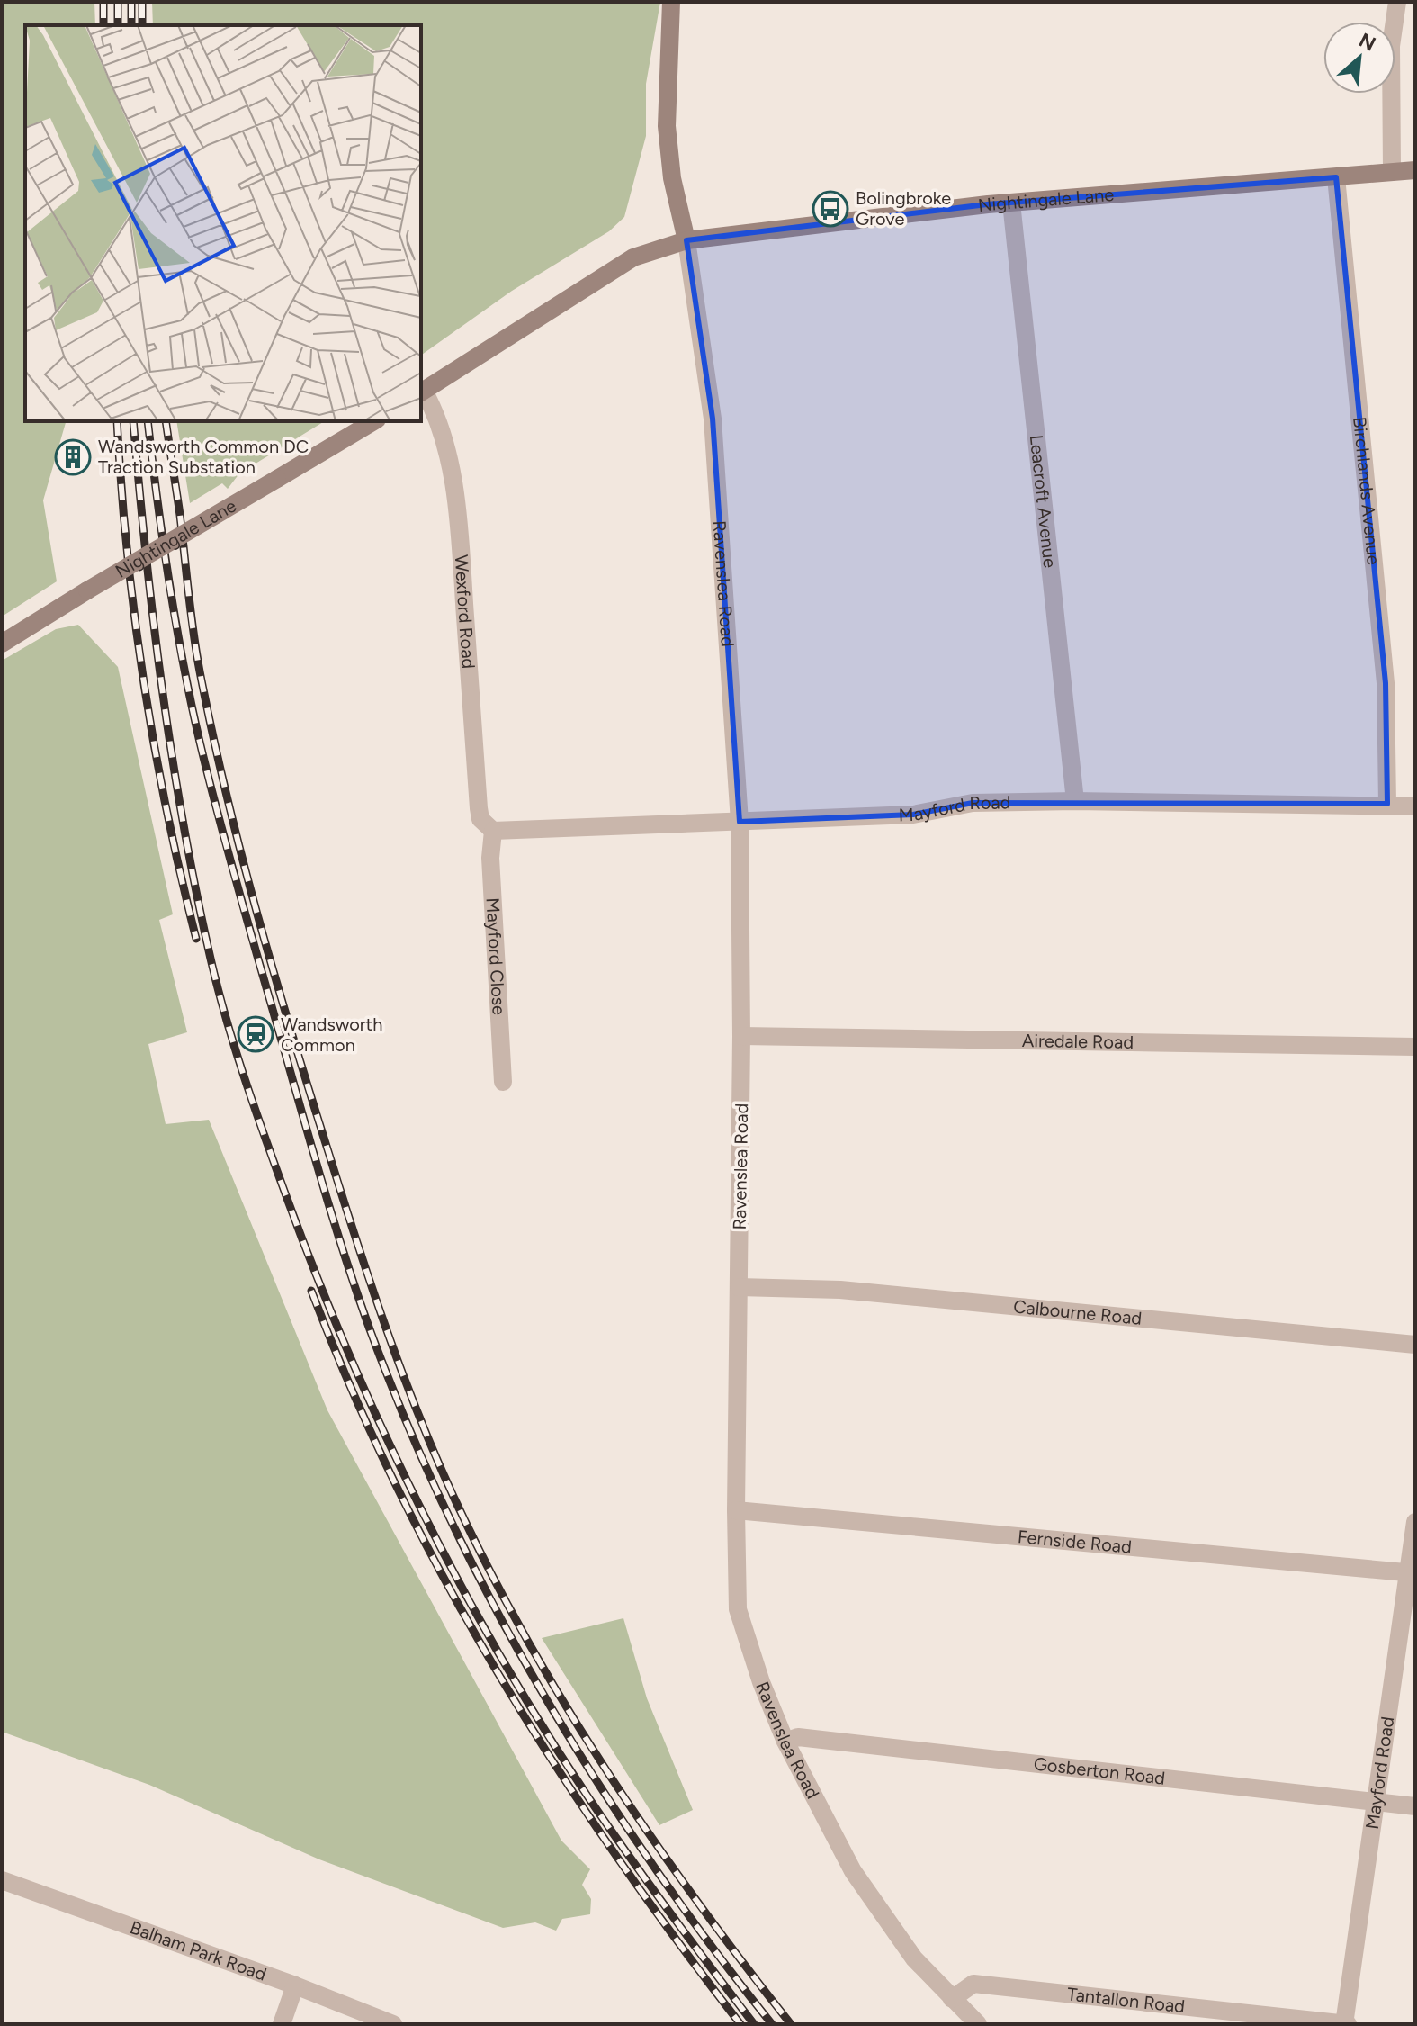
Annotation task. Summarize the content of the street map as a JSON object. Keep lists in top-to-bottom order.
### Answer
{
  "streets": {
    "main road": ["Nightingale Lane"],
    "street": [
      "Birchlands Avenue",
      "Leacroft Avenue",
      "Ravenslea Road",
      "Wexford Road",
      "Mayford Road",
      "Mayford Close",
      "Airedale Road",
      "Calbourne Road",
      "Fernside Road",
      "Gosberton Road",
      "Balham Park Road",
      "Tantallon Road"
    ]
  },
  "crossings": [
    ["Nightingale Lane", "Birchlands Avenue"],
    ["Nightingale Lane", "Leacroft Avenue"],
    ["Nightingale Lane", "Ravenslea Road"],
    ["Nightingale Lane", "Wexford Road"],
    ["Birchlands Avenue", "Mayford Road"],
    ["Leacroft Avenue", "Mayford Road"],
    ["Ravenslea Road", "Mayford Road"],
    ["Ravenslea Road", "Airedale Road"],
    ["Ravenslea Road", "Calbourne Road"],
    ["Ravenslea Road", "Fernside Road"],
    ["Ravenslea Road", "Gosberton Road"],
    ["Ravenslea Road", "Tantallon Road"],
    ["Wexford Road", "Mayford Road"],
    ["Wexford Road", "Mayford Close"],
    ["Mayford Road", "Mayford Close"],
    ["Mayford Road", "Fernside Road"],
    ["Mayford Road", "Gosberton Road"],
    ["Mayford Road", "Tantallon Road"]
  ],
  "places": {
    "bus stop": ["Bolingbroke Grove"],
    "building": ["Wandsworth Common DC Traction Substation"],
    "station": ["Wandsworth Common"]
  },
  "north": "top right"
}
